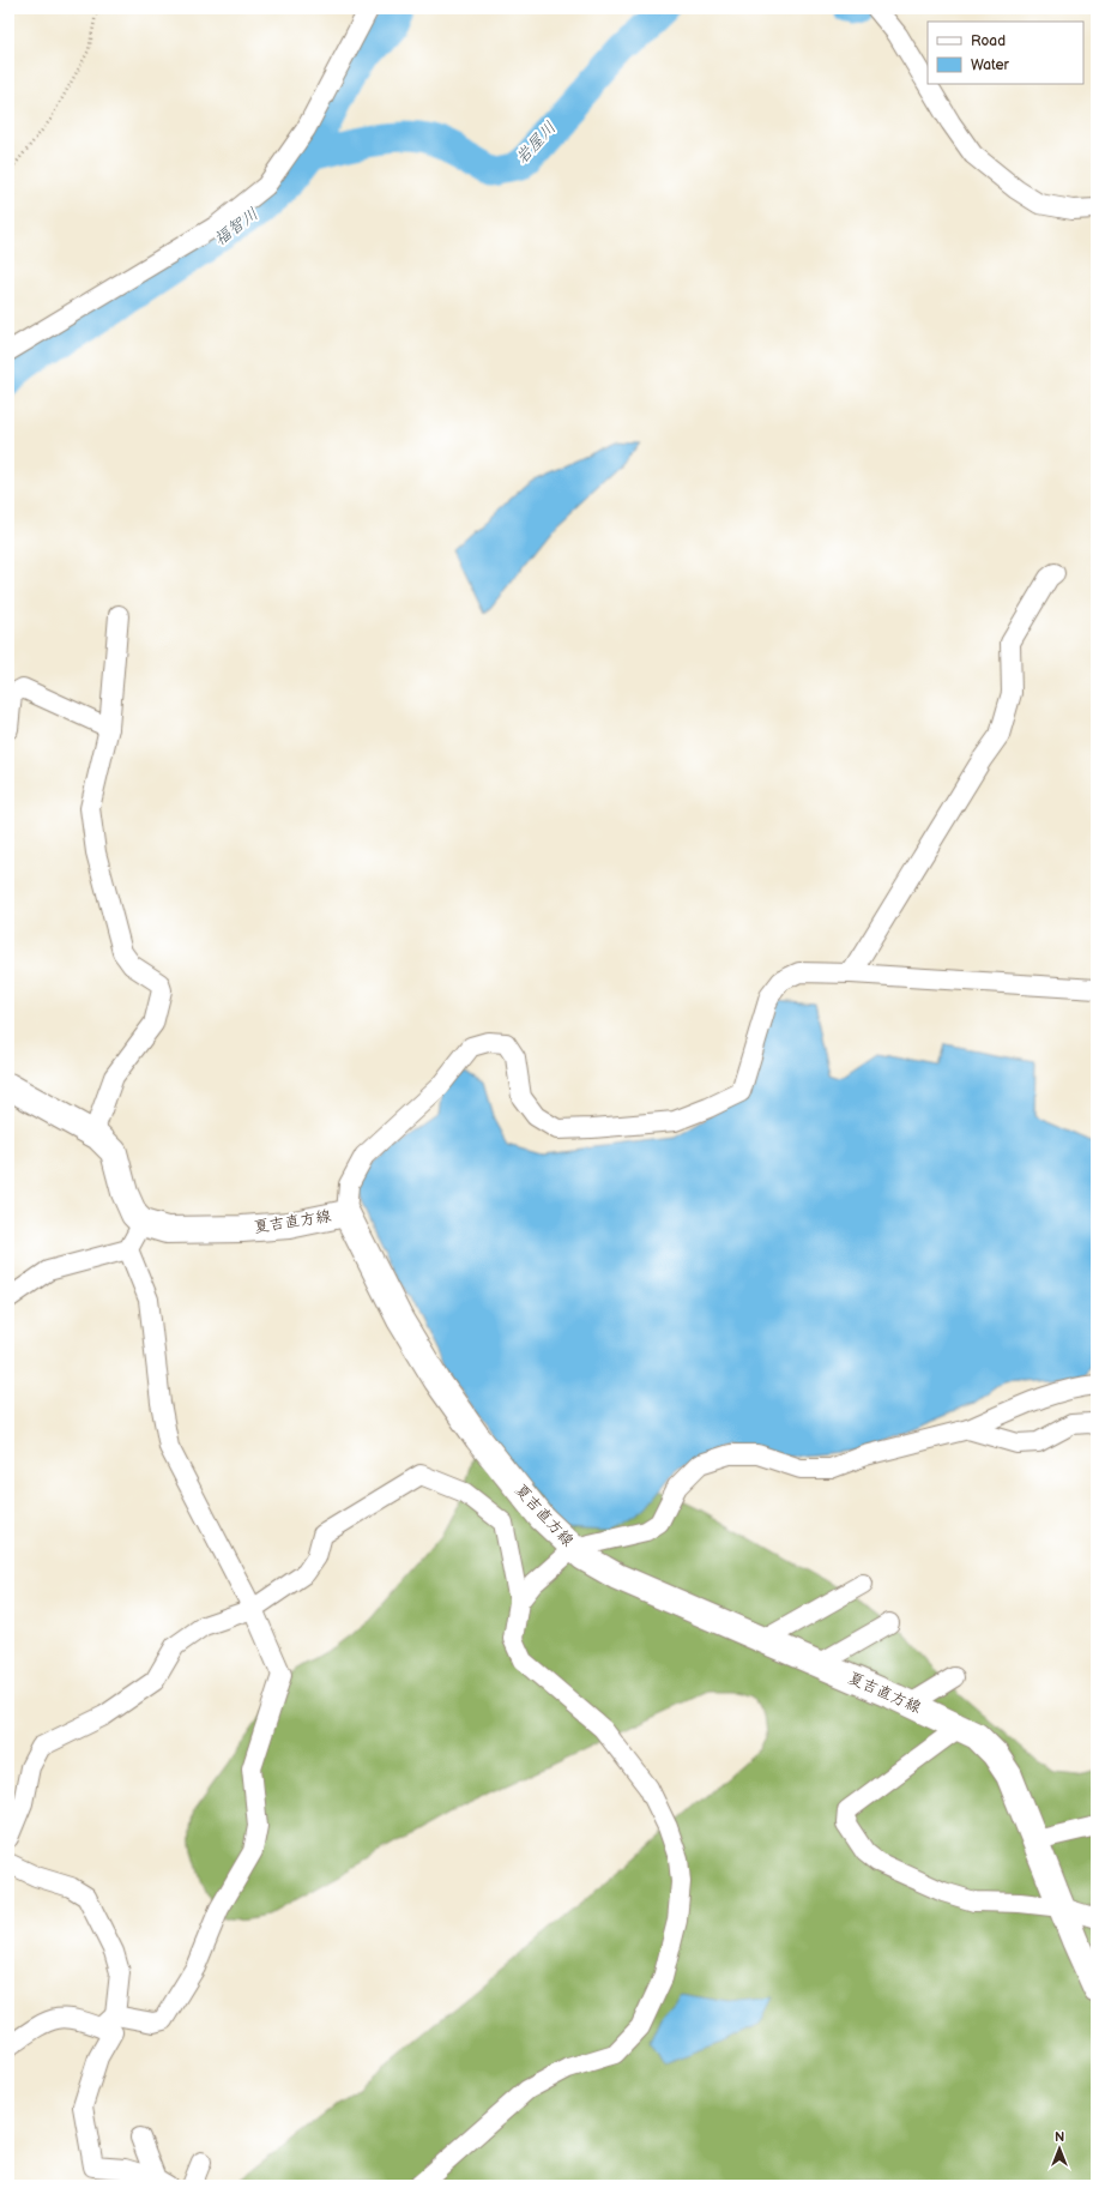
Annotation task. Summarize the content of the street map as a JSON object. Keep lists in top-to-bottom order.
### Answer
{
  "streets": {
    "main road": ["夏吉直方線"]
  },
  "water": ["岩屋川", "福智川"],
  "legend": ["Road", "Water"],
  "north": "top"
}
